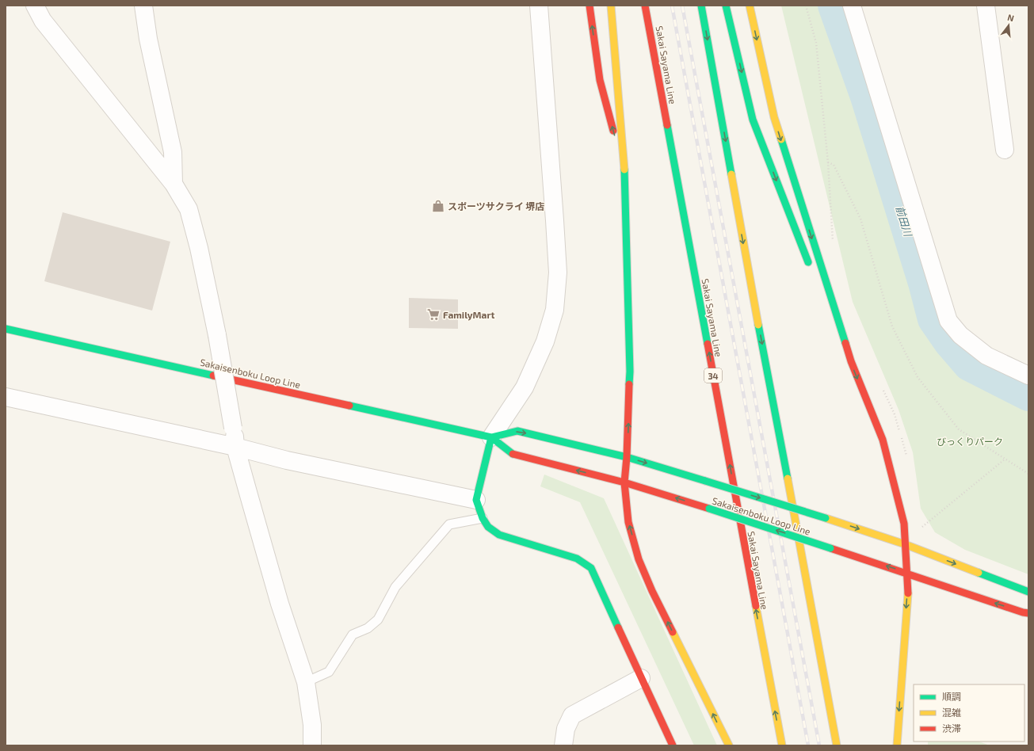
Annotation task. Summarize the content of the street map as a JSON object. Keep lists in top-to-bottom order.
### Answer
{
  "streets": {
    "main road": ["Sakai Sayama Line", "Sakaisenboku Loop Line", "34"]
  },
  "water": ["前田川"],
  "parks": ["びっくりパーク"],
  "places": {
    "shop": ["スポーツサクライ 堺店"],
    "supermarket": ["FamilyMart"]
  },
  "legend": ["順調", "混雑", "渋滞"],
  "north": "top"
}
